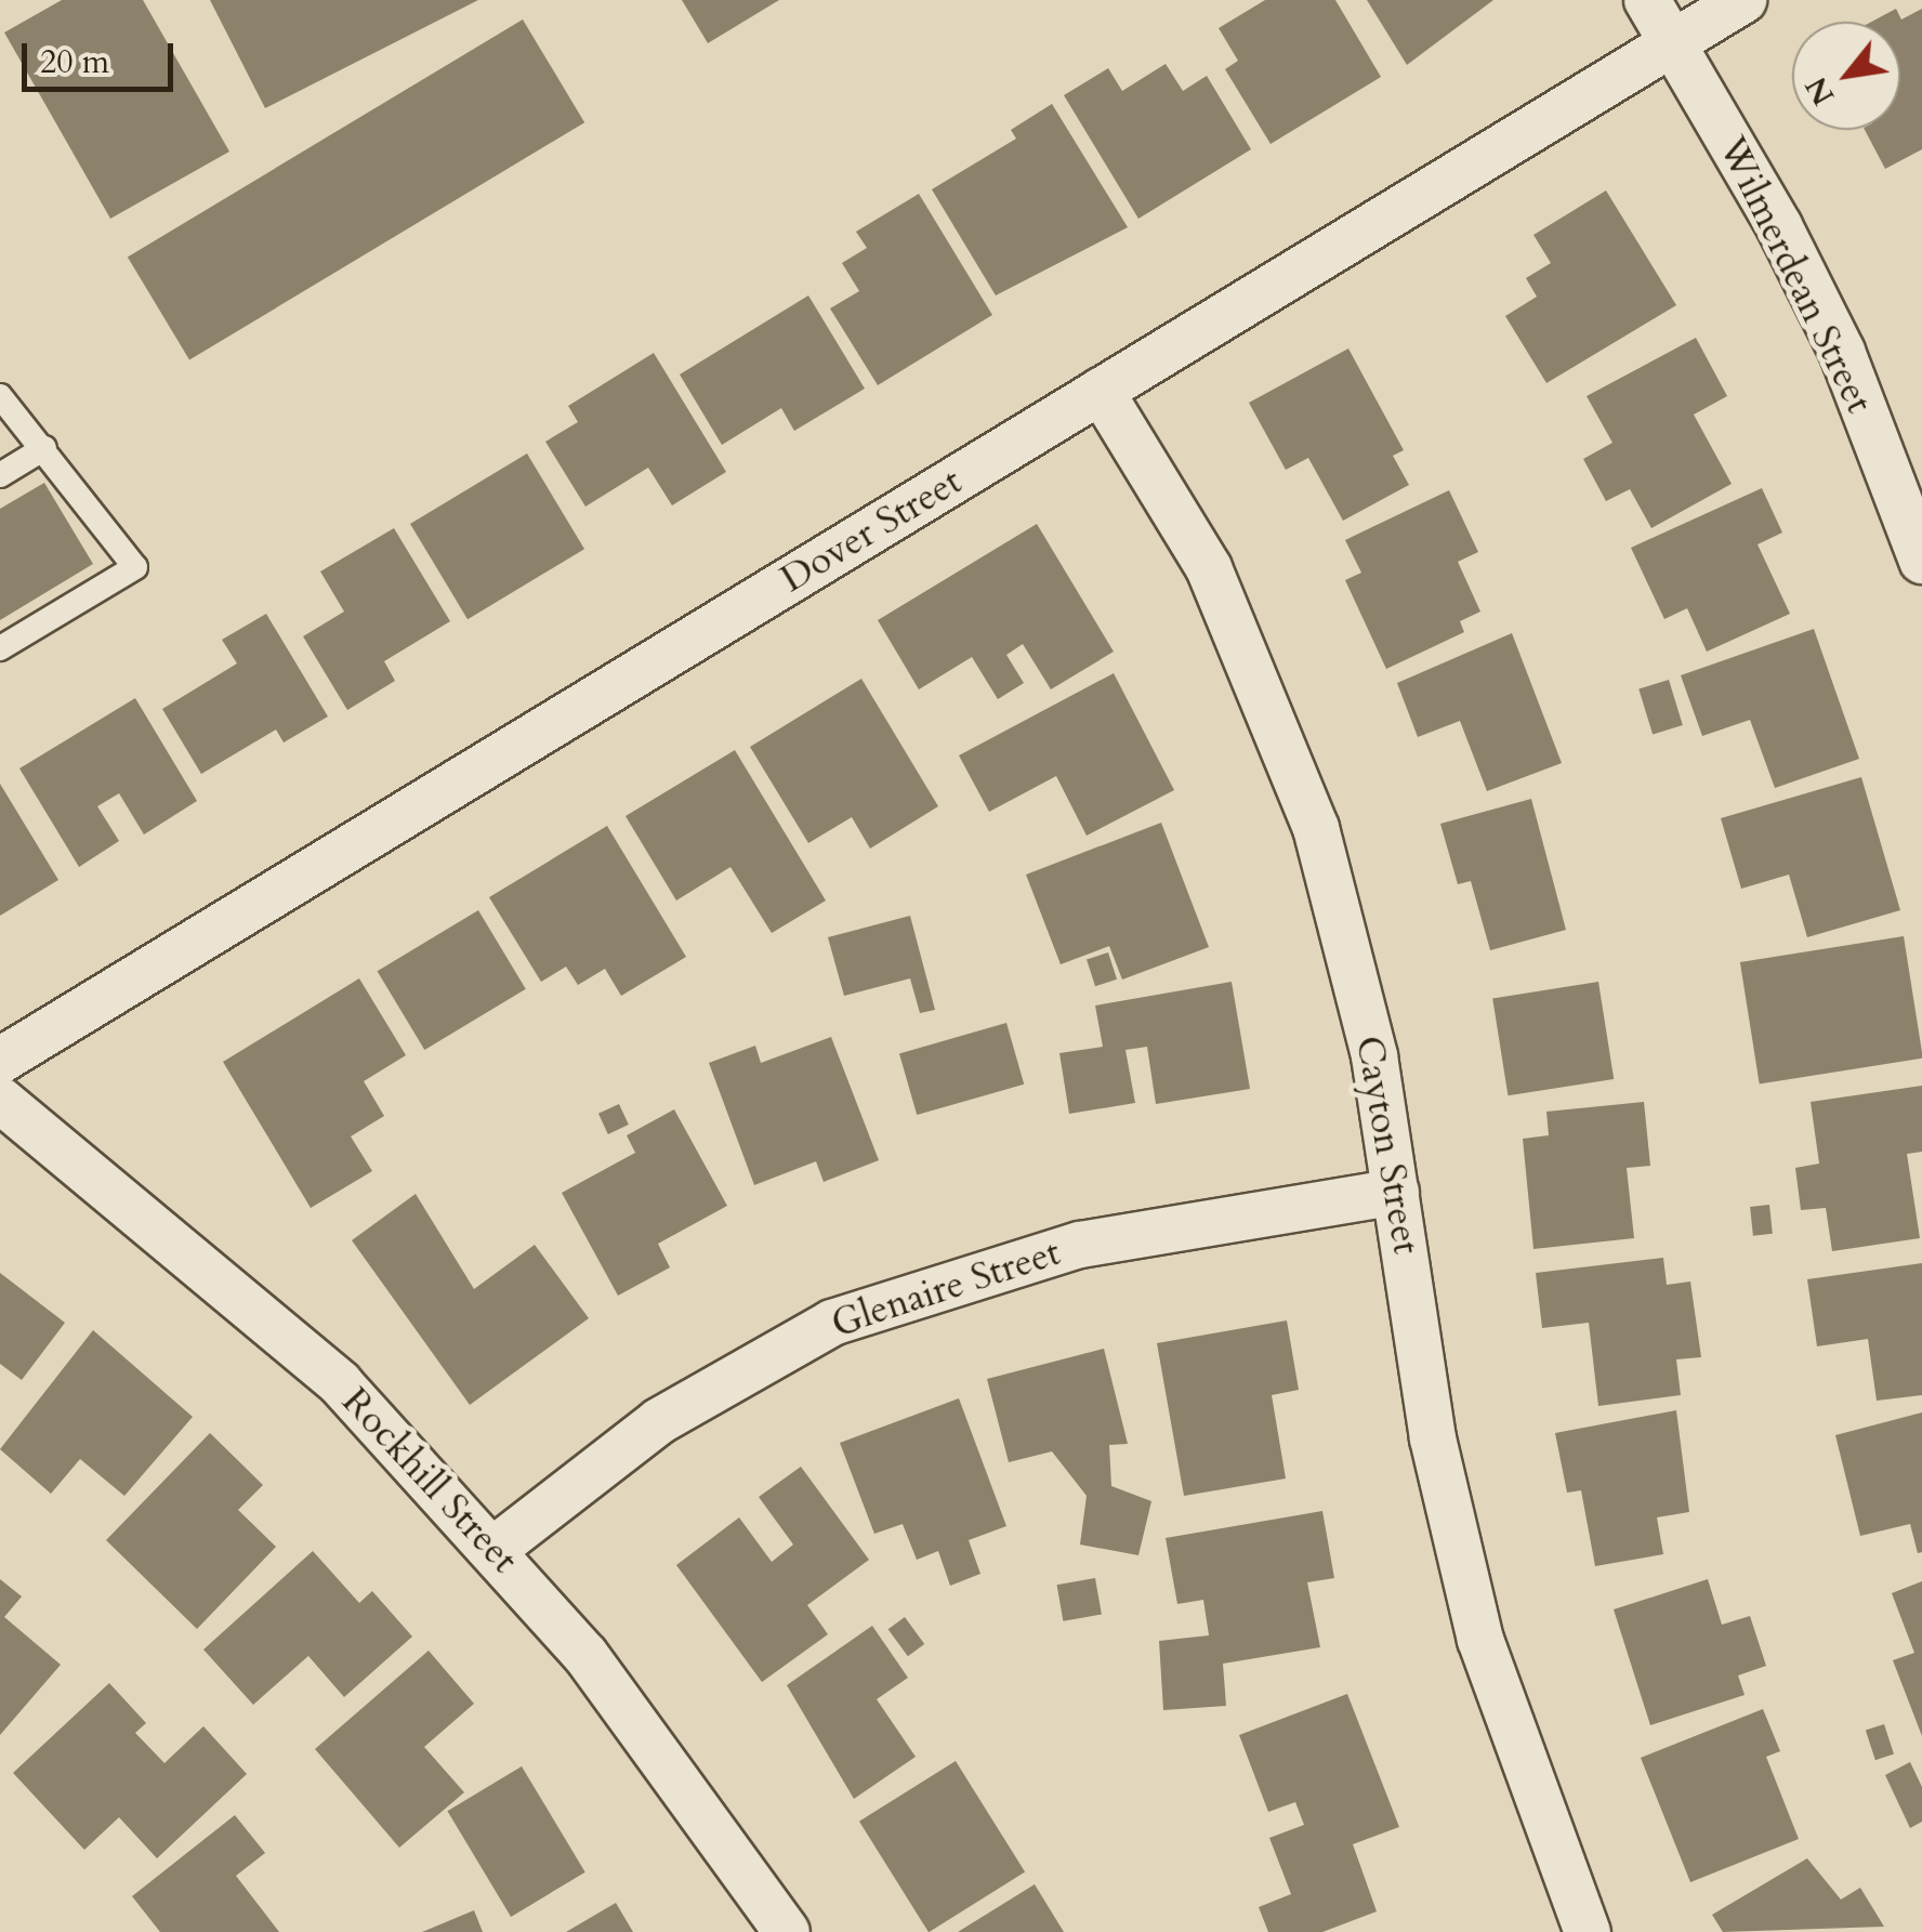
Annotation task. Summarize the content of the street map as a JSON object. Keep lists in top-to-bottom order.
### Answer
{
  "streets": {
    "street": [
      "Wilmerdean Street",
      "Dover Street",
      "Cayton Street",
      "Glenaire Street",
      "Rockhill Street"
    ]
  },
  "crossings": [
    ["Wilmerdean Street", "Dover Street"],
    ["Dover Street", "Cayton Street"],
    ["Cayton Street", "Glenaire Street"],
    ["Glenaire Street", "Rockhill Street"]
  ],
  "scale_bar": "20 m",
  "north": "bottom left"
}
